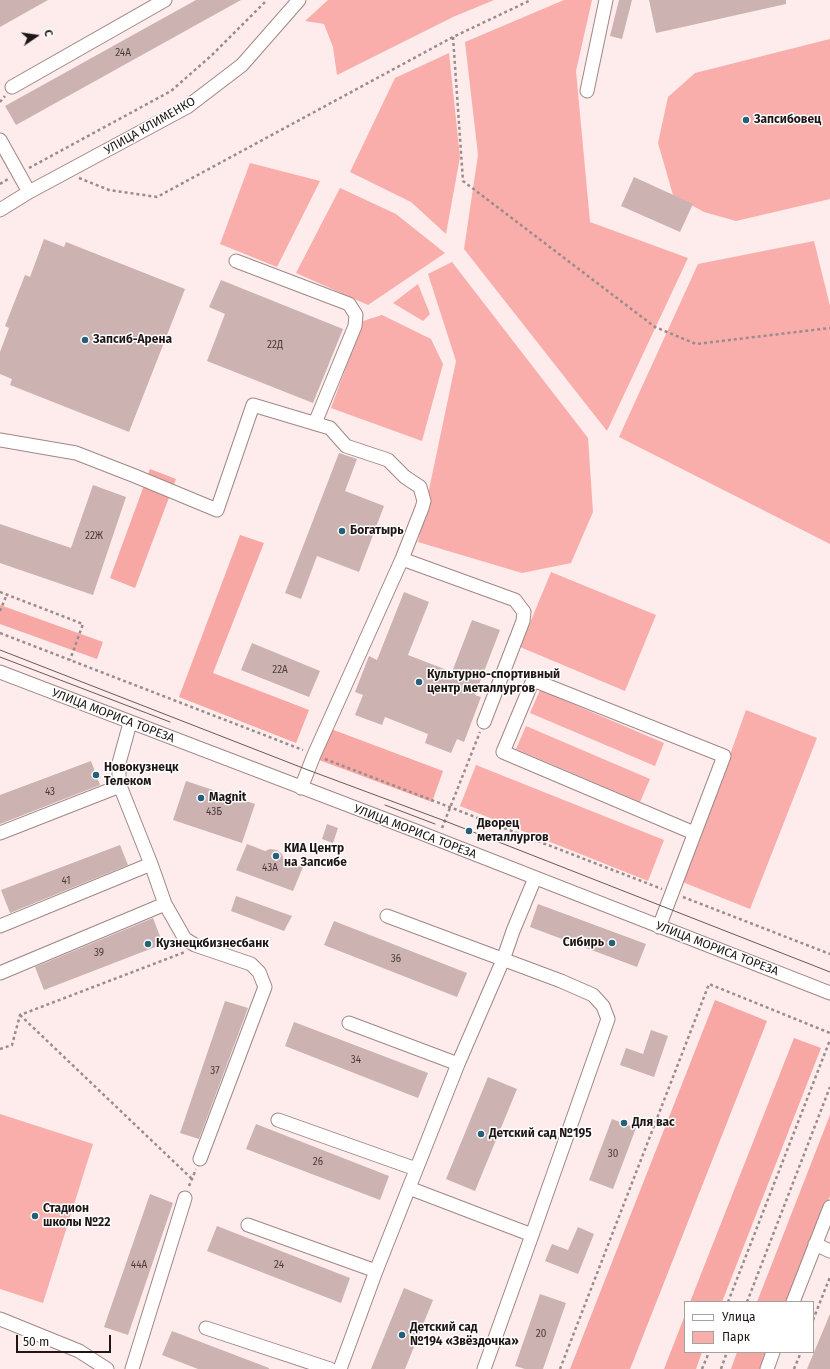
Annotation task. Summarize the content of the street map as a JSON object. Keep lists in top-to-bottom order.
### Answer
{
  "streets": {
    "street": ["УЛИЦА КЛИМЕНКО", "УЛИЦА МОРИСА ТОРЕЗА"]
  },
  "places": [
    "Запсибовец",
    "Запсиб-Арена",
    "Богатырь",
    "Культурно-спортивный центр металлургов",
    "Новокузнецк Телеком",
    "Magnit",
    "Дворец металлургов",
    "КИА Центр на Запсибе",
    "Сибирь",
    "Кузнецкбизнесбанк",
    "Для вас",
    "Детский сад №195",
    "Стадион школы №22",
    "Детский сад №194 «Звёздочка»"
  ],
  "house_numbers": [
    "24А",
    "22Д",
    "22Ж",
    "22А",
    "43",
    "43Б",
    "43А",
    "41",
    "39",
    "36",
    "34",
    "37",
    "30",
    "26",
    "44А",
    "24",
    "20"
  ],
  "legend": ["Улица", "Парк"],
  "scale_bar": "50 m",
  "north": "right"
}
